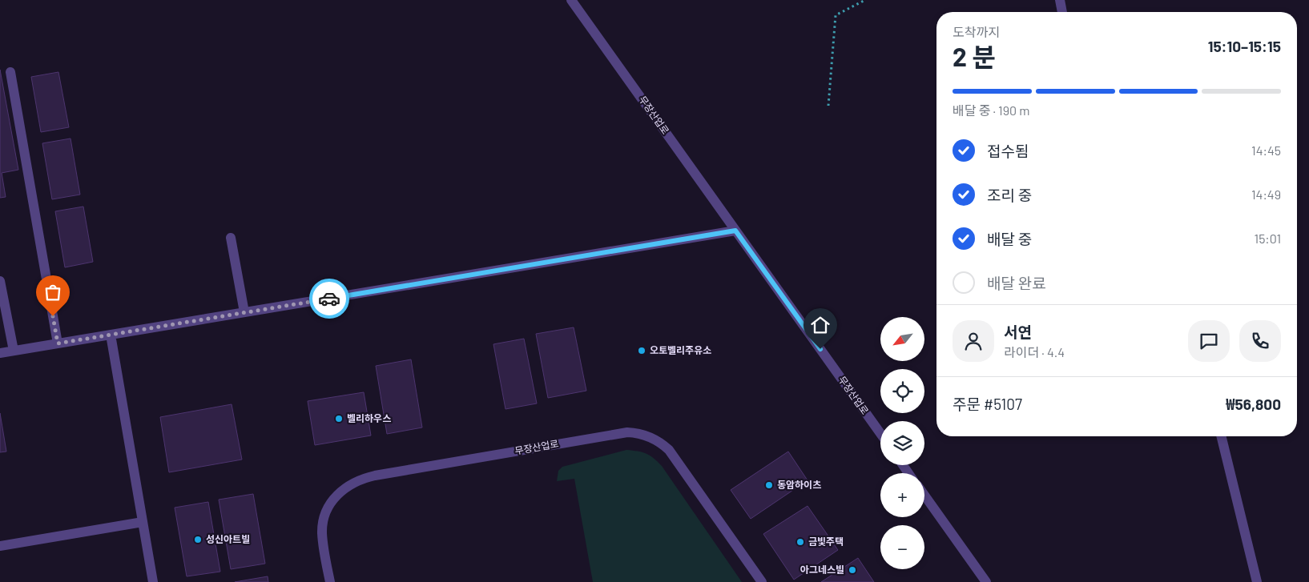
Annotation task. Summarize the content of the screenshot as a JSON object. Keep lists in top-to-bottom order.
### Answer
{
  "streets": {
    "street": ["무장산업로"]
  },
  "places": [
    "오토벨리주유소",
    "벨리하우스",
    "동암하이츠",
    "성신아트빌",
    "금빛주택",
    "아그네스빌"
  ],
  "north": "bottom left",
  "page": {
    "heading": ["2 분", "도착까지", "15:10–15:15"],
    "panel": [
      "서연",
      "라이더 · 4.4",
      "주문 #5107",
      "₩56,800"
    ],
    "bar": "배달 중 · 190 m",
    "list": [
      ["접수됨", "14:45"],
      ["조리 중", "14:49"],
      ["배달 중", "15:01"],
      "배달 완료"
    ],
    "map_buttons": ["+", "−"]
  }
}
